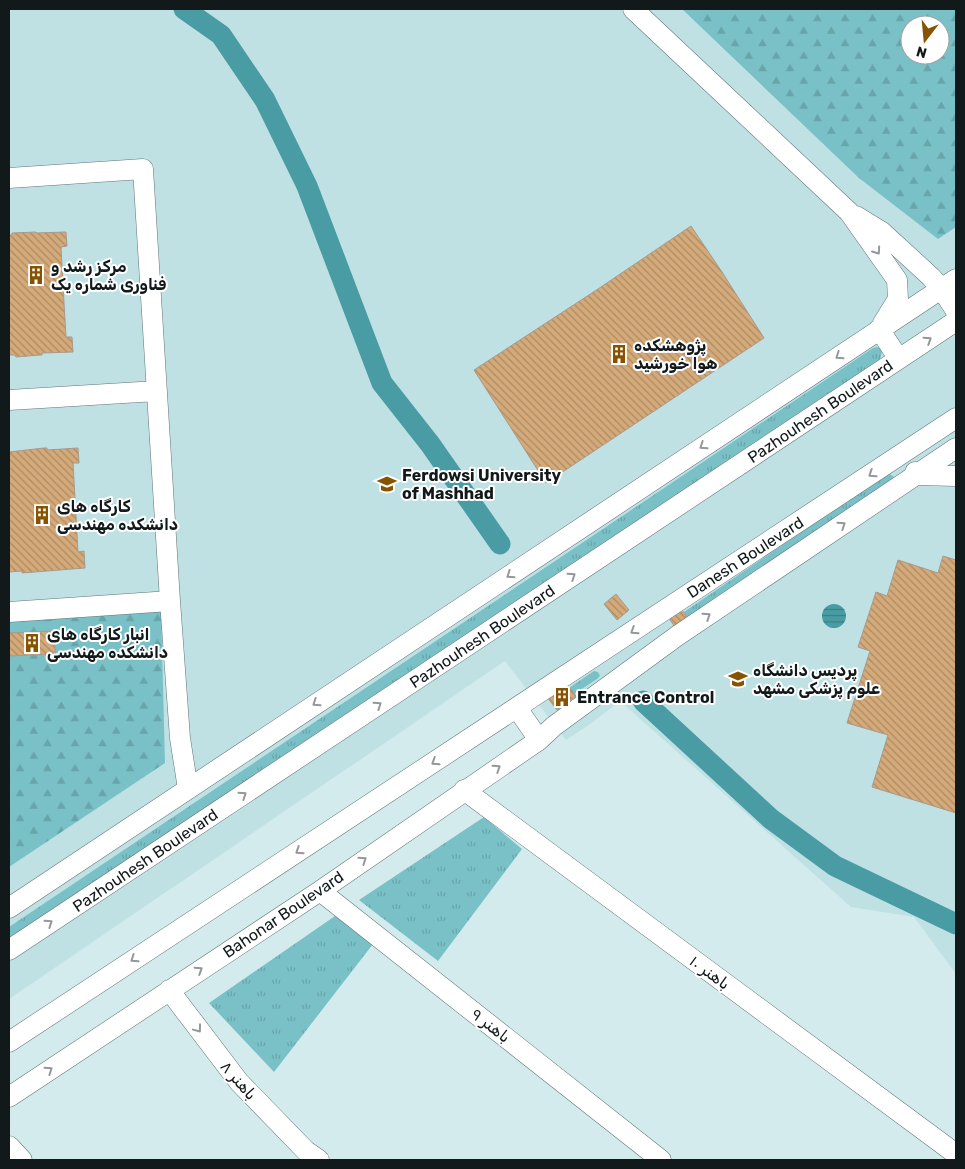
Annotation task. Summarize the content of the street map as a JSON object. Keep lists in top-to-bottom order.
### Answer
{
  "streets": {
    "street": [
      "Pazhouhesh Boulevard",
      "Danesh Boulevard",
      "Bahonar Boulevard",
      "باهنر ۱۰",
      "باهنر ۹",
      "باهنر ۸"
    ]
  },
  "crossings": [
    ["Danesh Boulevard", "Bahonar Boulevard"],
    ["Bahonar Boulevard", "باهنر ۱۰"],
    ["Bahonar Boulevard", "باهنر ۹"],
    ["Bahonar Boulevard", "باهنر ۸"]
  ],
  "one_way": ["باهنر ۸"],
  "places": {
    "building": [
      "مرکز رشد و فناوری شماره یک",
      "پژوهشکده هوا خورشید",
      "کارگاه های دانشکده مهندسی",
      "انبار کارگاه های دانشکده مهندسی",
      "Entrance Control"
    ],
    "school or university": ["Ferdowsi University of Mashhad", "پردیس دانشگاه علوم پزشکی مشهد"]
  },
  "north": "bottom"
}
